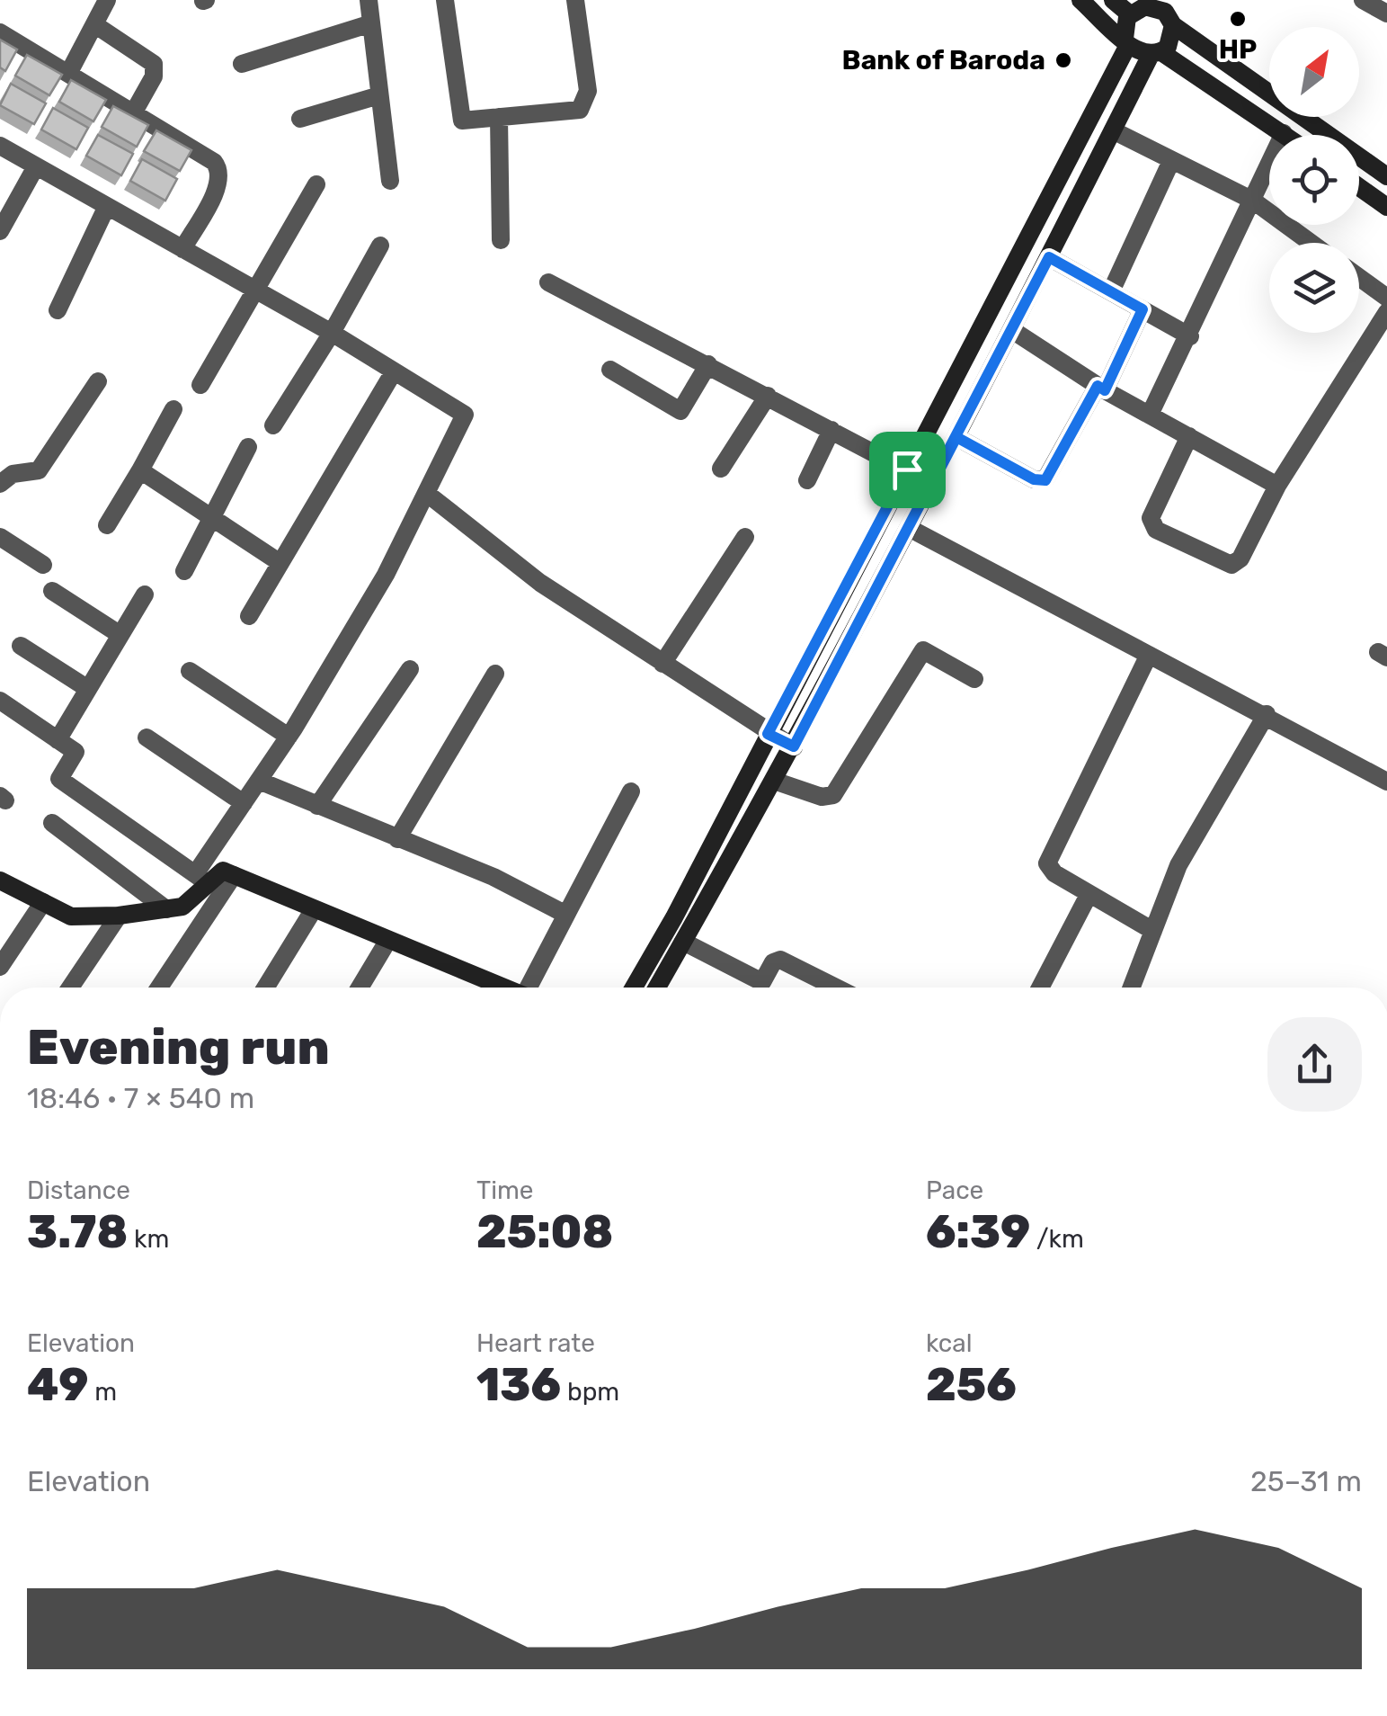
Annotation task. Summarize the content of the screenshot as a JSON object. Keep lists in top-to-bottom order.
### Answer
{
  "places": ["HP", "Bank of Baroda"],
  "north": "top right",
  "page": {
    "heading": ["Evening run", "18:46 · 7 × 540 m"],
    "stats": [
      ["Distance", "3.78 km"],
      ["Time", "25:08"],
      ["Pace", "6:39 /km"],
      ["Elevation", "49 m"],
      ["Heart rate", "136 bpm"],
      ["kcal", "256"]
    ],
    "chart": ["Elevation", "25–31 m"]
  }
}
